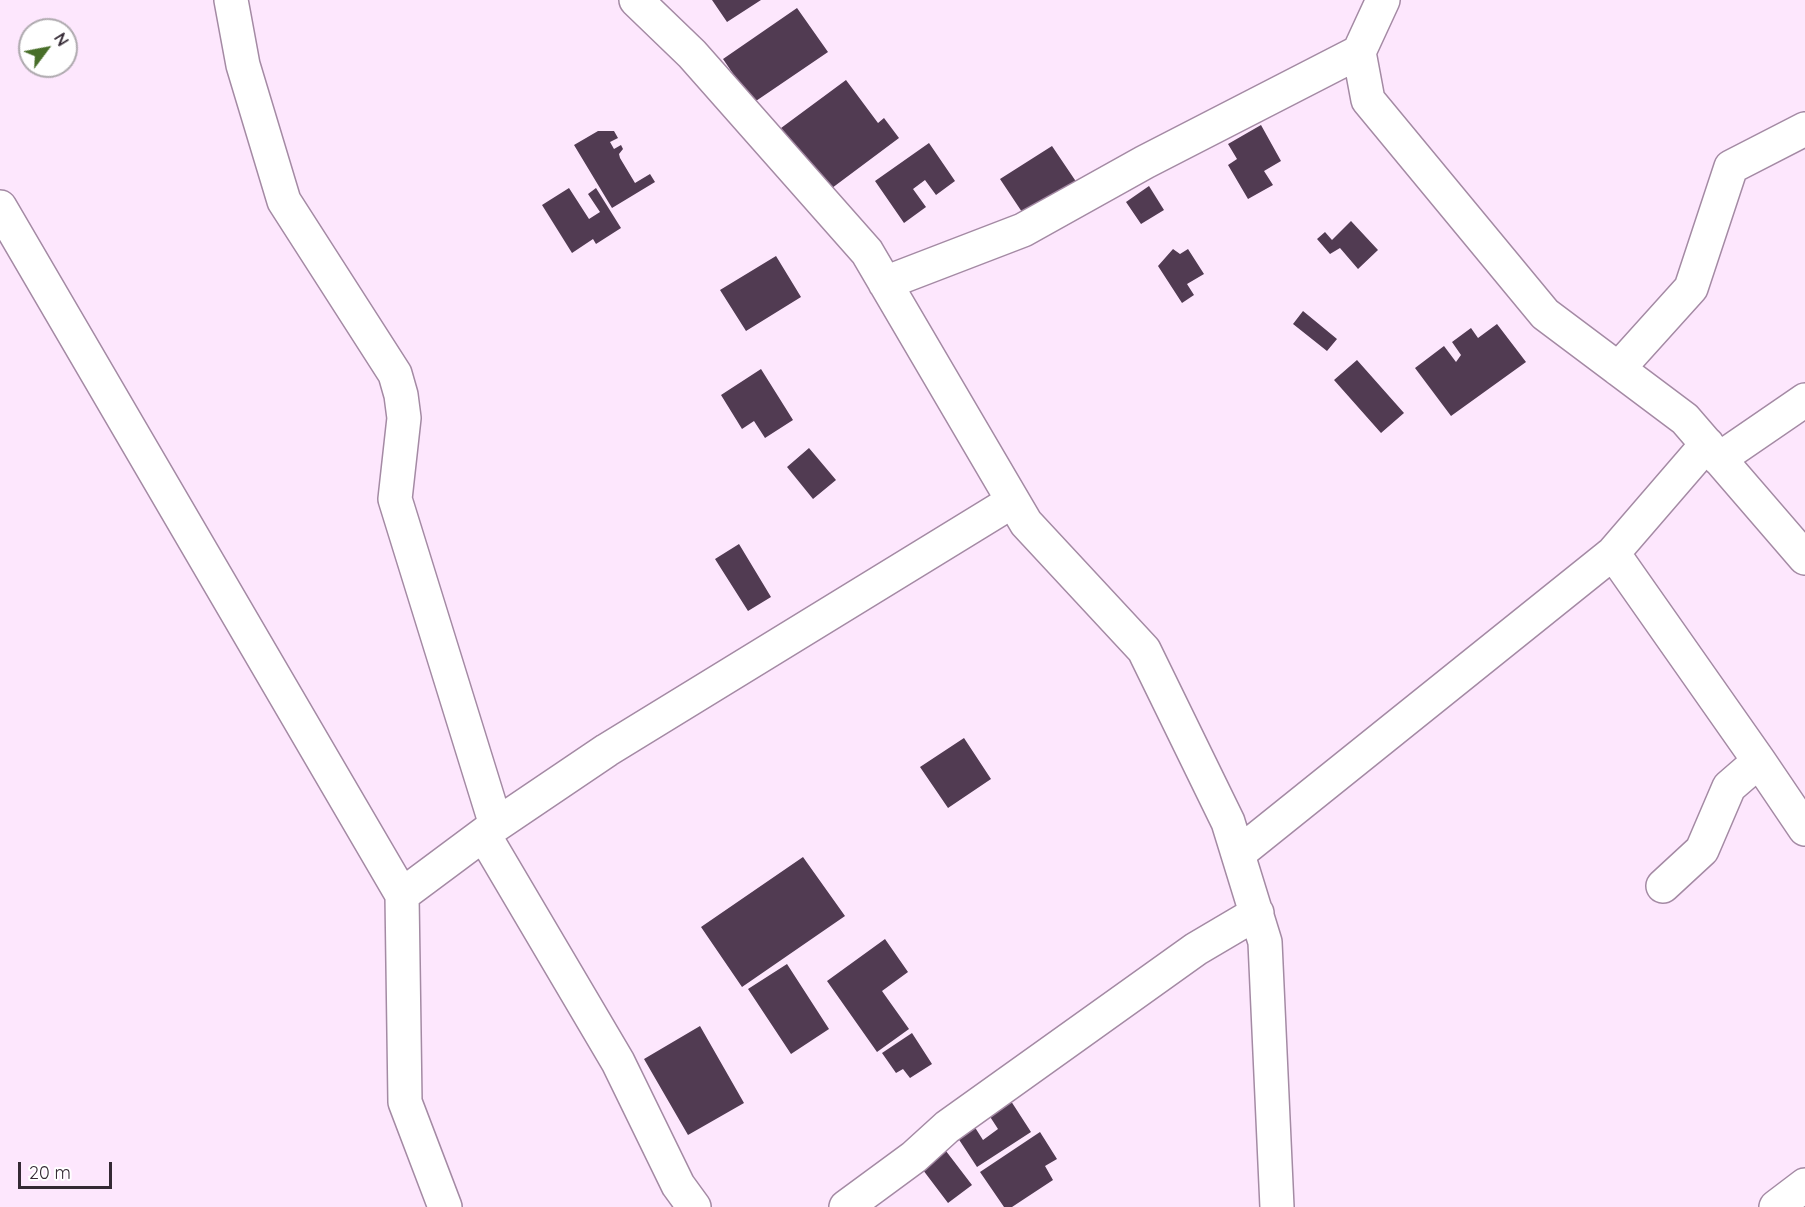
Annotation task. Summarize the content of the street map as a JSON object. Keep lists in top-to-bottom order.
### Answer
{
  "scale_bar": "20 m",
  "north": "top right"
}
